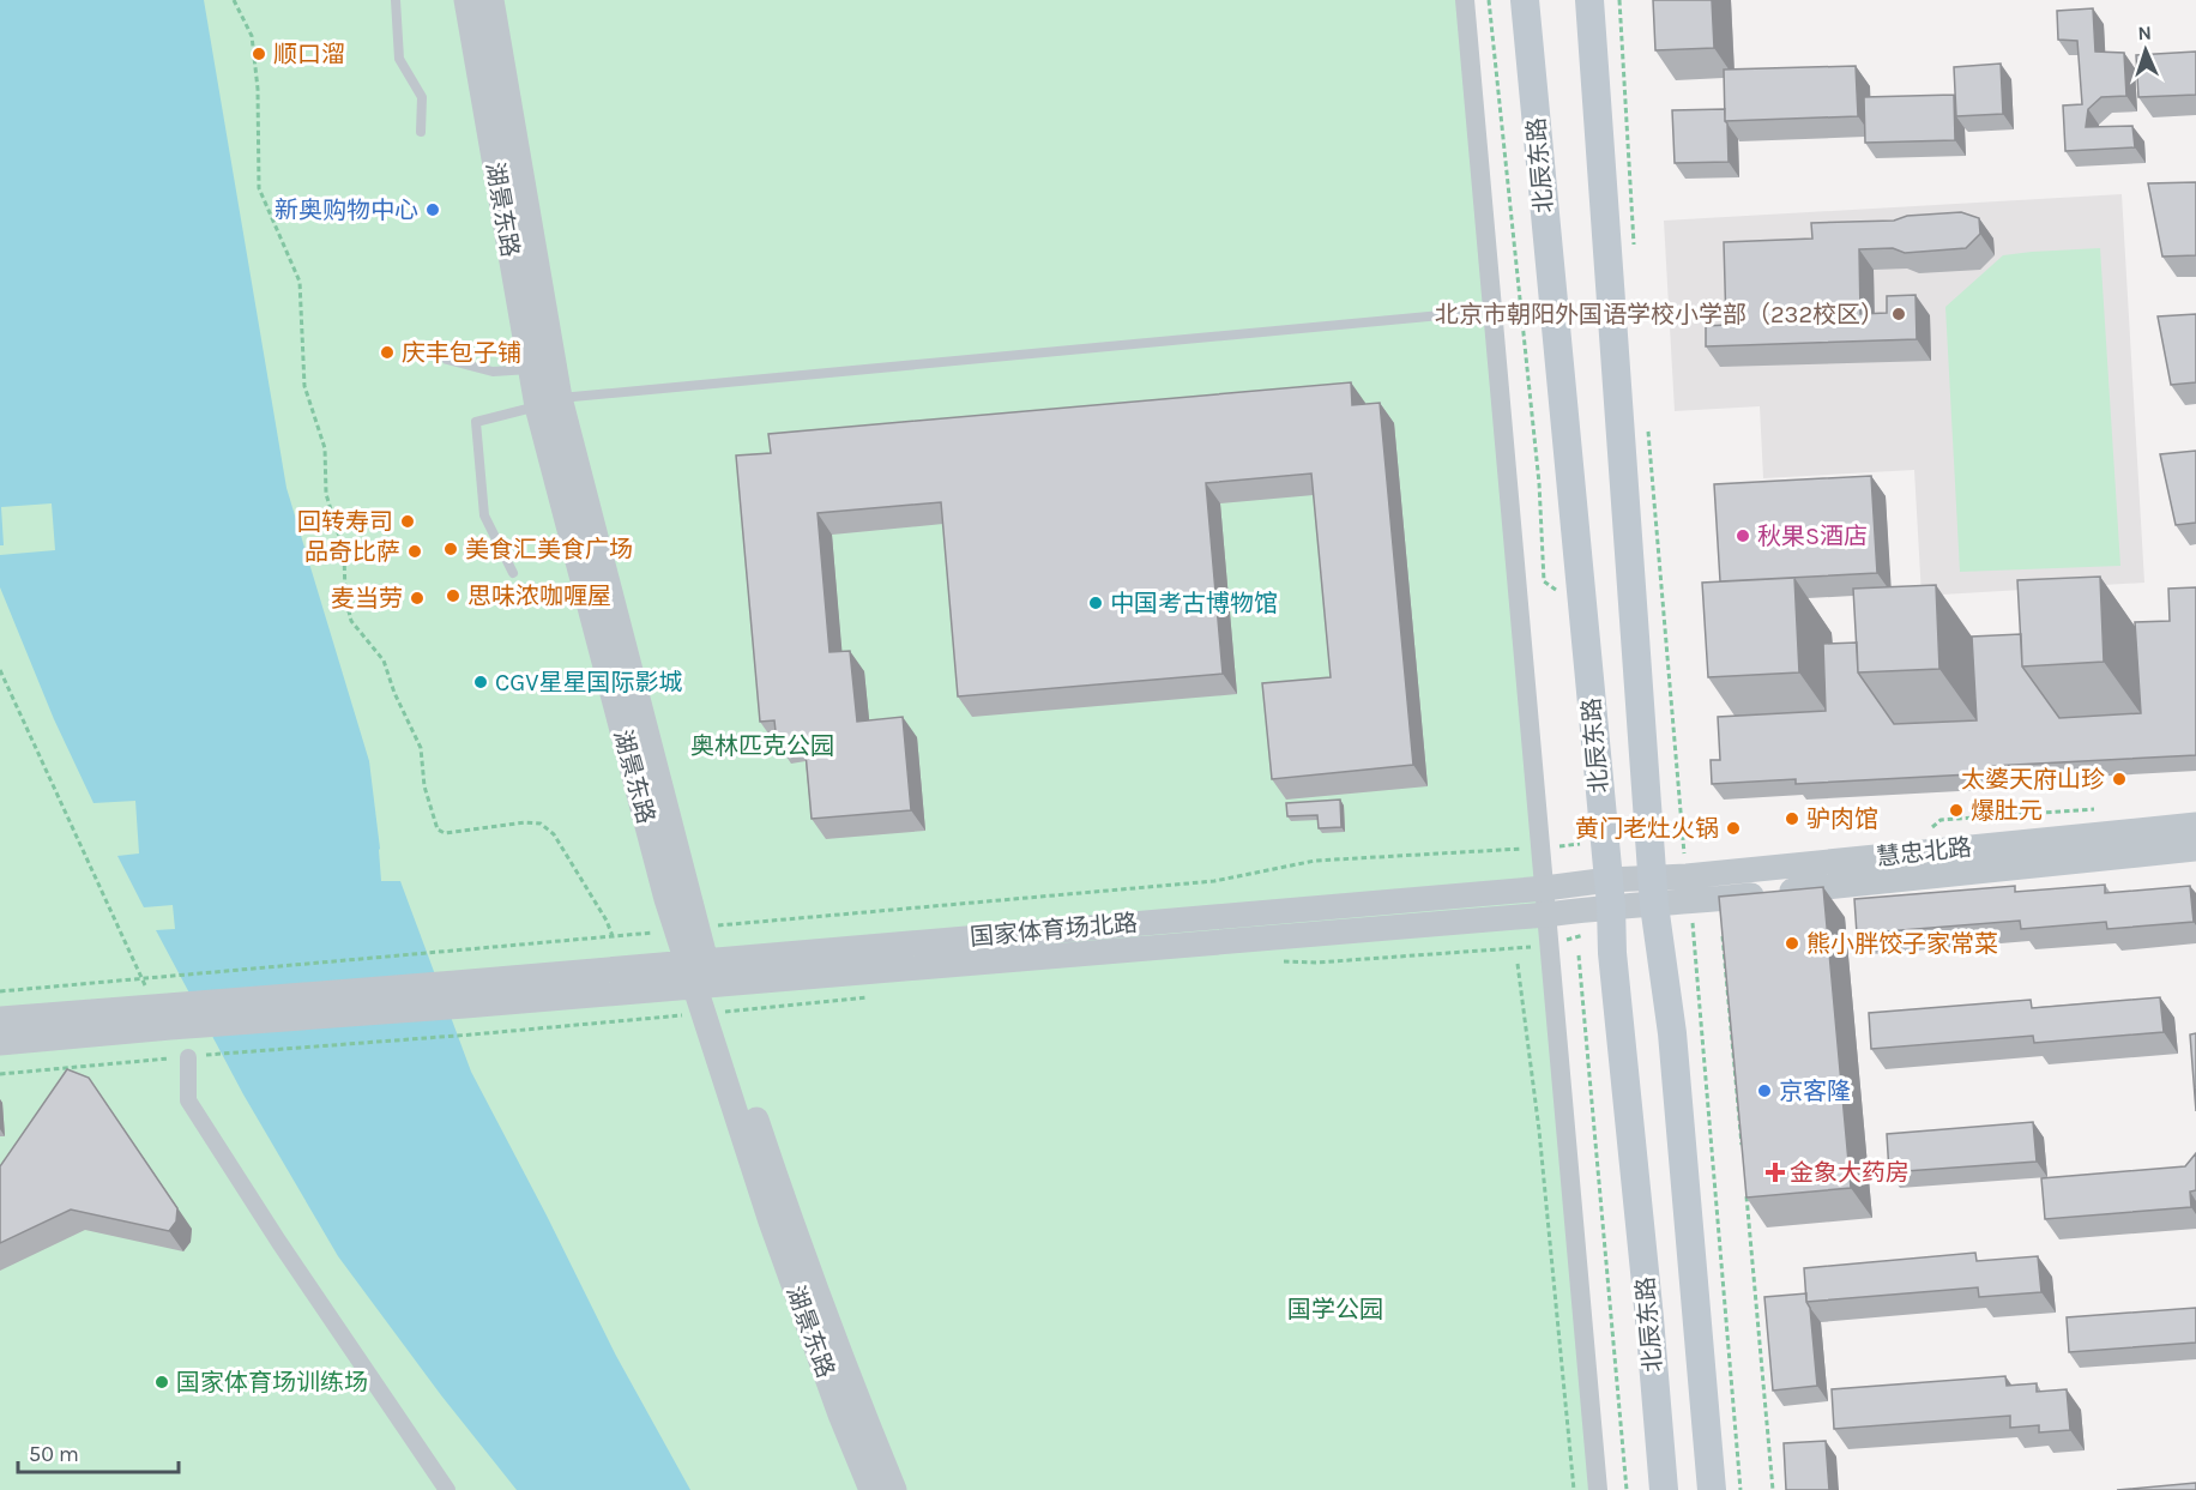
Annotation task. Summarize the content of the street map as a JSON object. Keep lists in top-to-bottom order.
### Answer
{
  "streets": {
    "main road": ["北辰东路"],
    "street": ["湖景东路", "慧忠北路", "国家体育场北路"]
  },
  "crossings": [
    ["北辰东路", "慧忠北路"],
    ["北辰东路", "国家体育场北路"],
    ["湖景东路", "国家体育场北路"],
    ["慧忠北路", "国家体育场北路"]
  ],
  "parks": ["奥林匹克公园", "国学公园"],
  "places": {
    "other": [
      "顺口溜",
      "新奥购物中心",
      "北京市朝阳外国语学校小学部（232校区）",
      "庆丰包子铺",
      "回转寿司",
      "秋果S酒店",
      "美食汇美食广场",
      "品奇比萨",
      "思味浓咖喱屋",
      "麦当劳",
      "中国考古博物馆",
      "CGV星星国际影城",
      "太婆天府山珍",
      "爆肚元",
      "驴肉馆",
      "黄门老灶火锅",
      "熊小胖饺子家常菜",
      "京客隆",
      "国家体育场训练场"
    ],
    "health": ["金象大药房"]
  },
  "scale_bar": "50 m",
  "north": "top"
}
